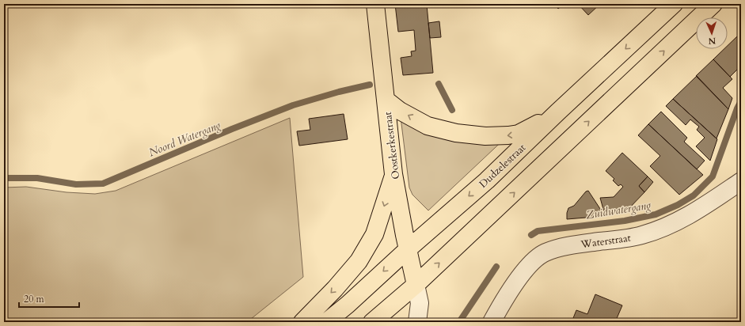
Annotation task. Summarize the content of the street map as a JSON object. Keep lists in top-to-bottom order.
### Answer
{
  "streets": {
    "main road": ["Oostkerkestraat", "Dudzelestraat"],
    "street": ["Waterstraat"]
  },
  "crossings": [
    ["Oostkerkestraat", "Dudzelestraat"]
  ],
  "water": ["Noord Watergang", "Zuidwatergang"],
  "scale_bar": "20 m",
  "north": "bottom"
}
